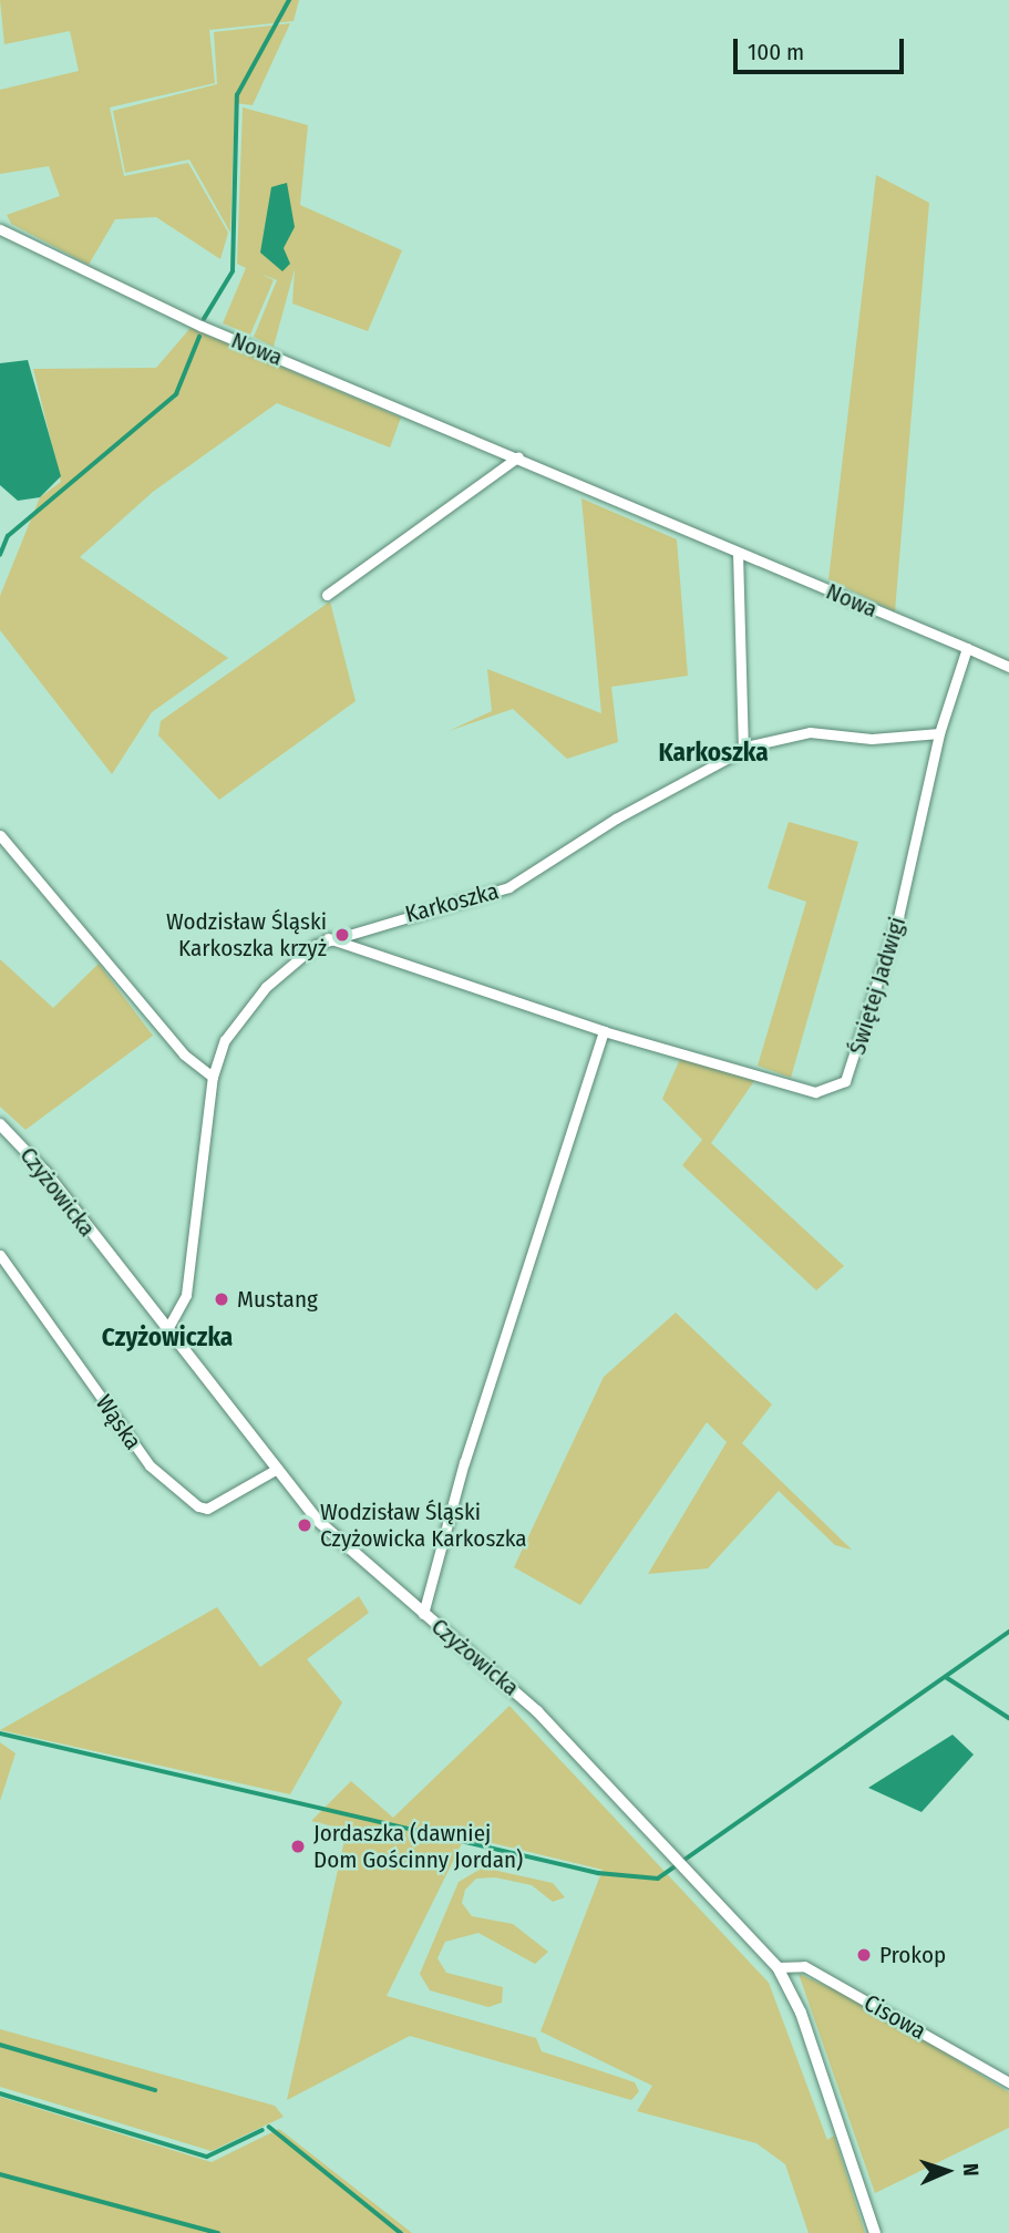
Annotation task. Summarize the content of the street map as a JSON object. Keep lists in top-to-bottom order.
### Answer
{
  "streets": {
    "street": [
      "Nowa",
      "Karkoszka",
      "Świętej Jadwigi",
      "Czyżowicka",
      "Wąska",
      "Cisowa"
    ]
  },
  "crossings": [
    ["Karkoszka", "Świętej Jadwigi"],
    ["Karkoszka", "Czyżowicka"],
    ["Czyżowicka", "Wąska"],
    ["Czyżowicka", "Cisowa"]
  ],
  "districts": ["Karkoszka", "Czyżowiczka"],
  "places": [
    "Wodzisław Śląski Karkoszka krzyż",
    "Mustang",
    "Wodzisław Śląski Czyżowicka Karkoszka",
    "Jordaszka (dawniej Dom Gościnny Jordan)",
    "Prokop"
  ],
  "scale_bar": "100 m",
  "north": "right"
}
